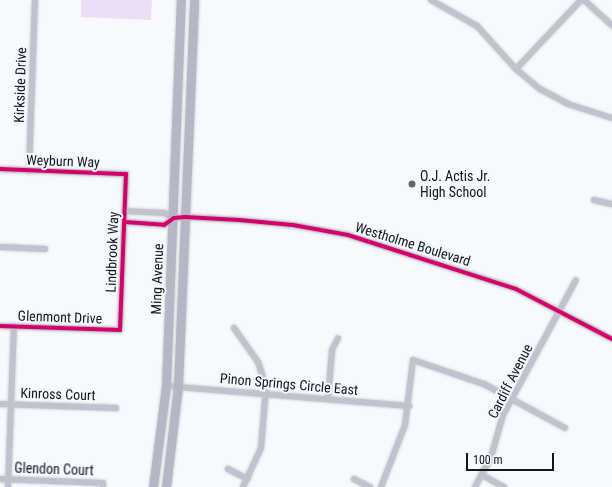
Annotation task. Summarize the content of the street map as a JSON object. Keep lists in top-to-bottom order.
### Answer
{
  "streets": {
    "main road": ["Ming Avenue"],
    "street": [
      "Kirkside Drive",
      "Weyburn Way",
      "Westholme Boulevard",
      "Lindbrook Way",
      "Glenmont Drive",
      "Cardiff Avenue",
      "Pinon Springs Circle East",
      "Kinross Court",
      "Glendon Court"
    ]
  },
  "crossings": [
    ["Kirkside Drive", "Weyburn Way"],
    ["Weyburn Way", "Lindbrook Way"],
    ["Westholme Boulevard", "Lindbrook Way"],
    ["Westholme Boulevard", "Ming Avenue"],
    ["Westholme Boulevard", "Cardiff Avenue"],
    ["Lindbrook Way", "Glenmont Drive"],
    ["Ming Avenue", "Pinon Springs Circle East"]
  ],
  "places": ["O.J. Actis Jr. High School"],
  "scale_bar": "100 m"
}
